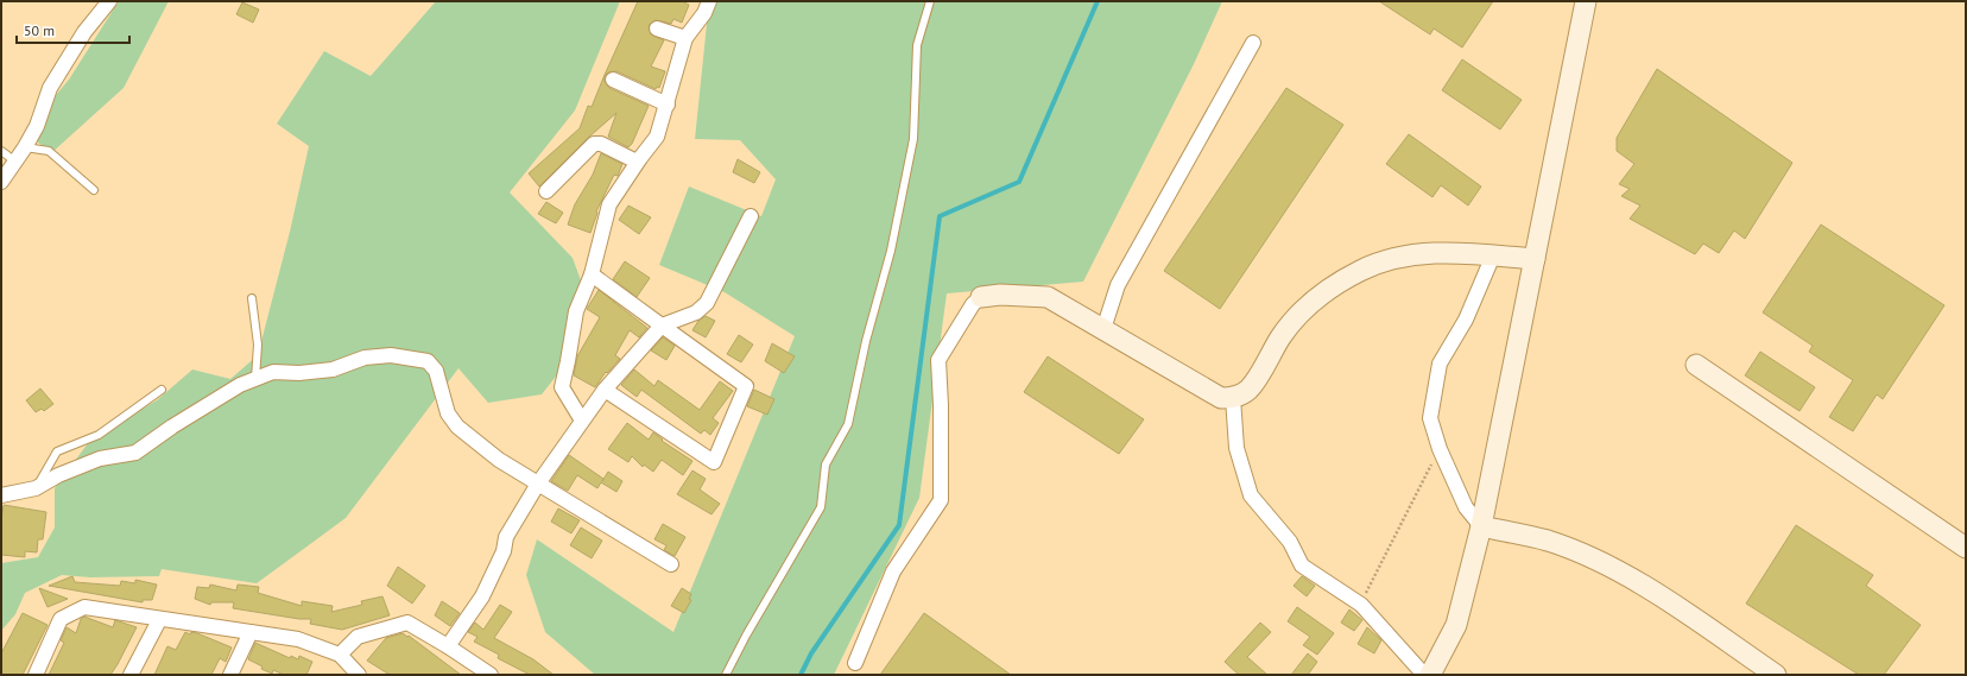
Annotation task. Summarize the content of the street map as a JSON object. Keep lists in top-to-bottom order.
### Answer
{
  "scale_bar": "50 m"
}
